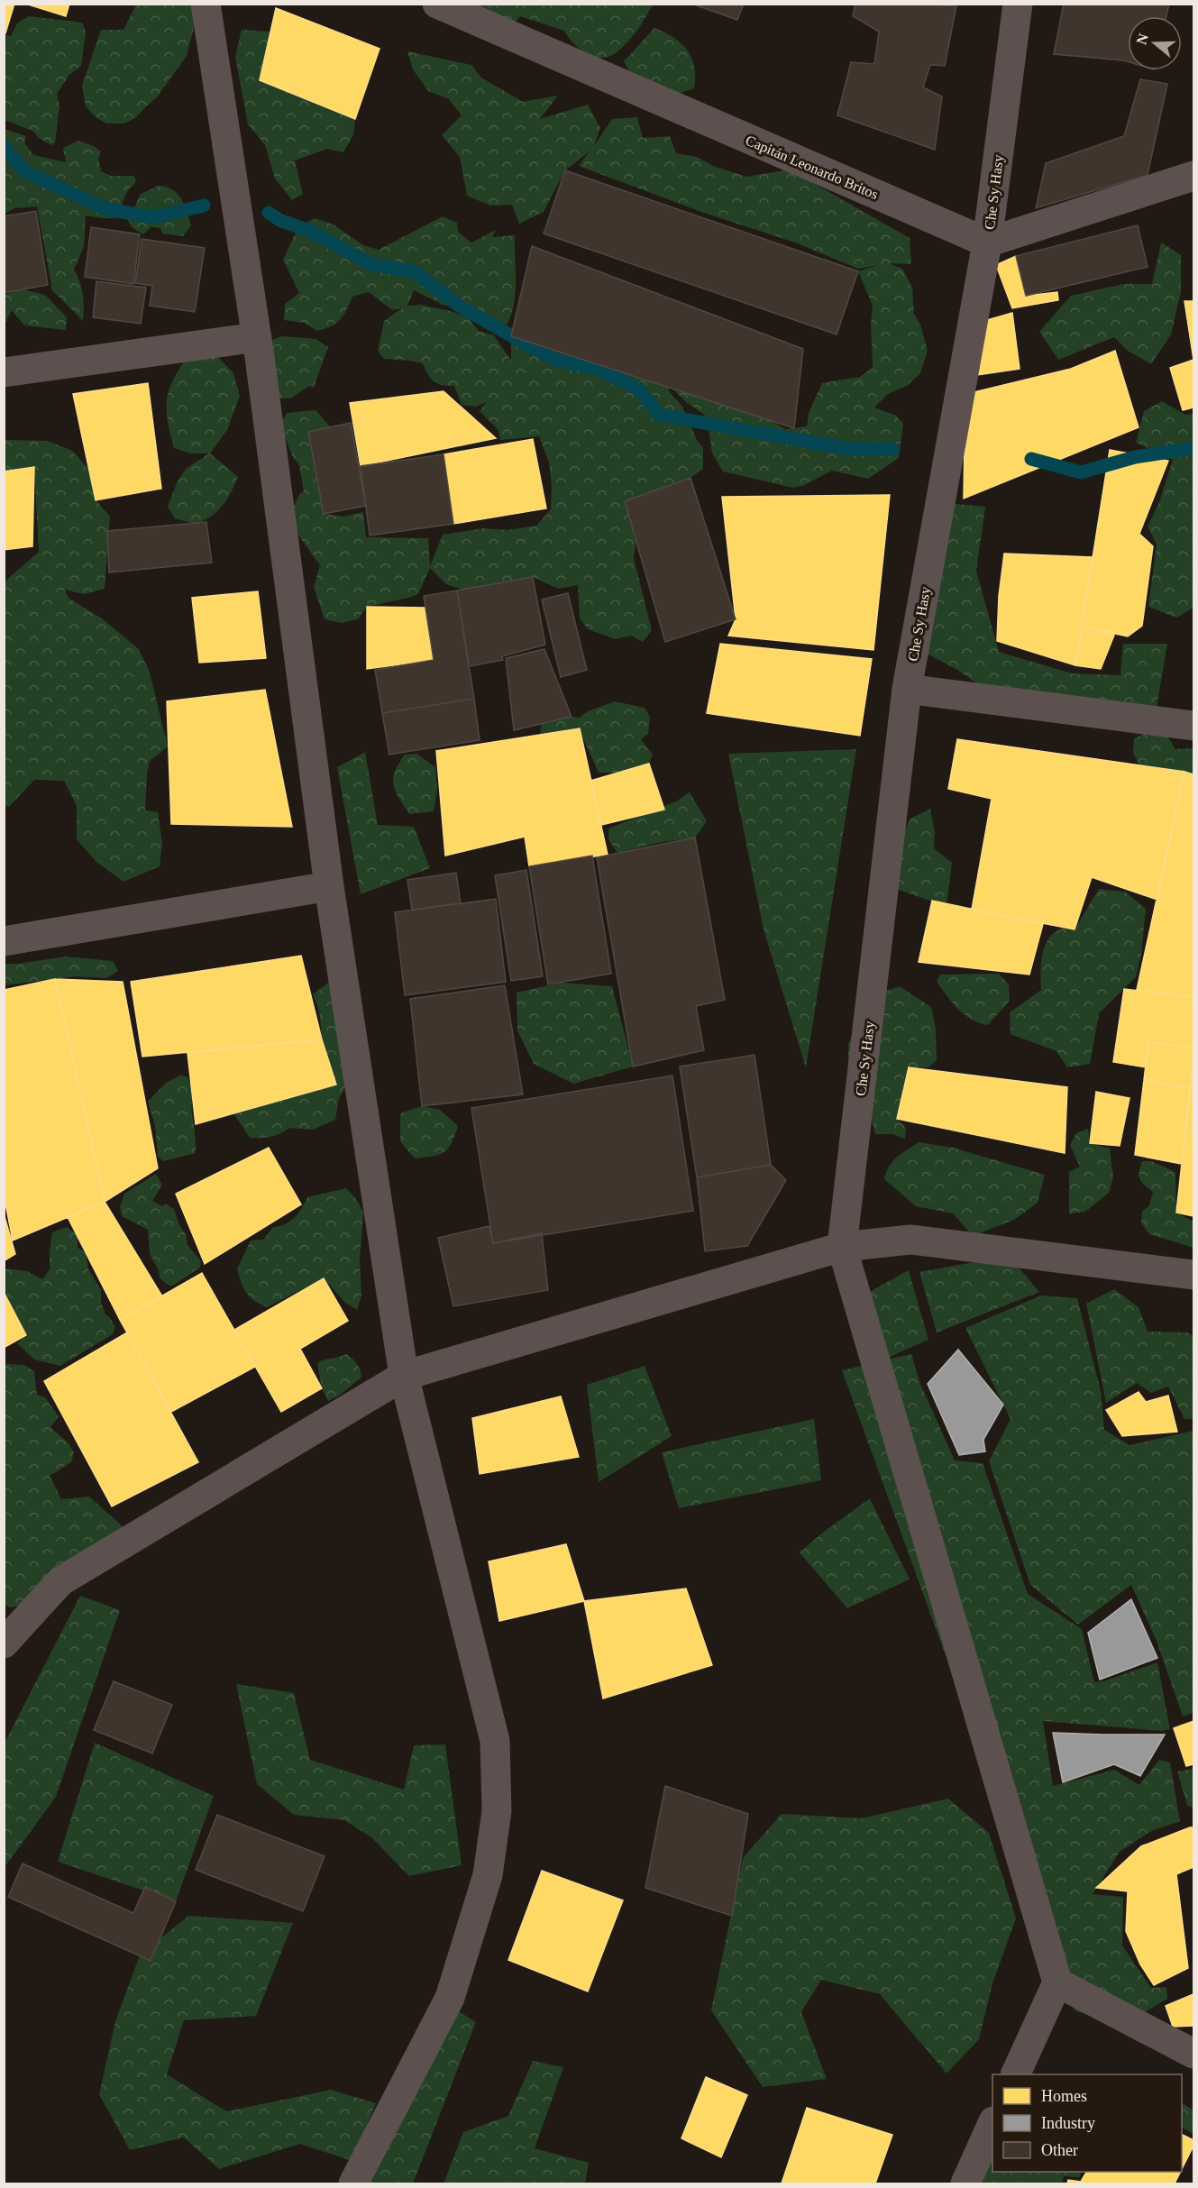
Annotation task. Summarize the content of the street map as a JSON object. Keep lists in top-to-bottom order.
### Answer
{
  "streets": {
    "street": ["Capitán Leonardo Britos", "Che Sy Hasy"]
  },
  "crossings": [
    ["Capitán Leonardo Britos", "Che Sy Hasy"]
  ],
  "legend": ["Homes", "Industry", "Other"],
  "north": "left"
}
